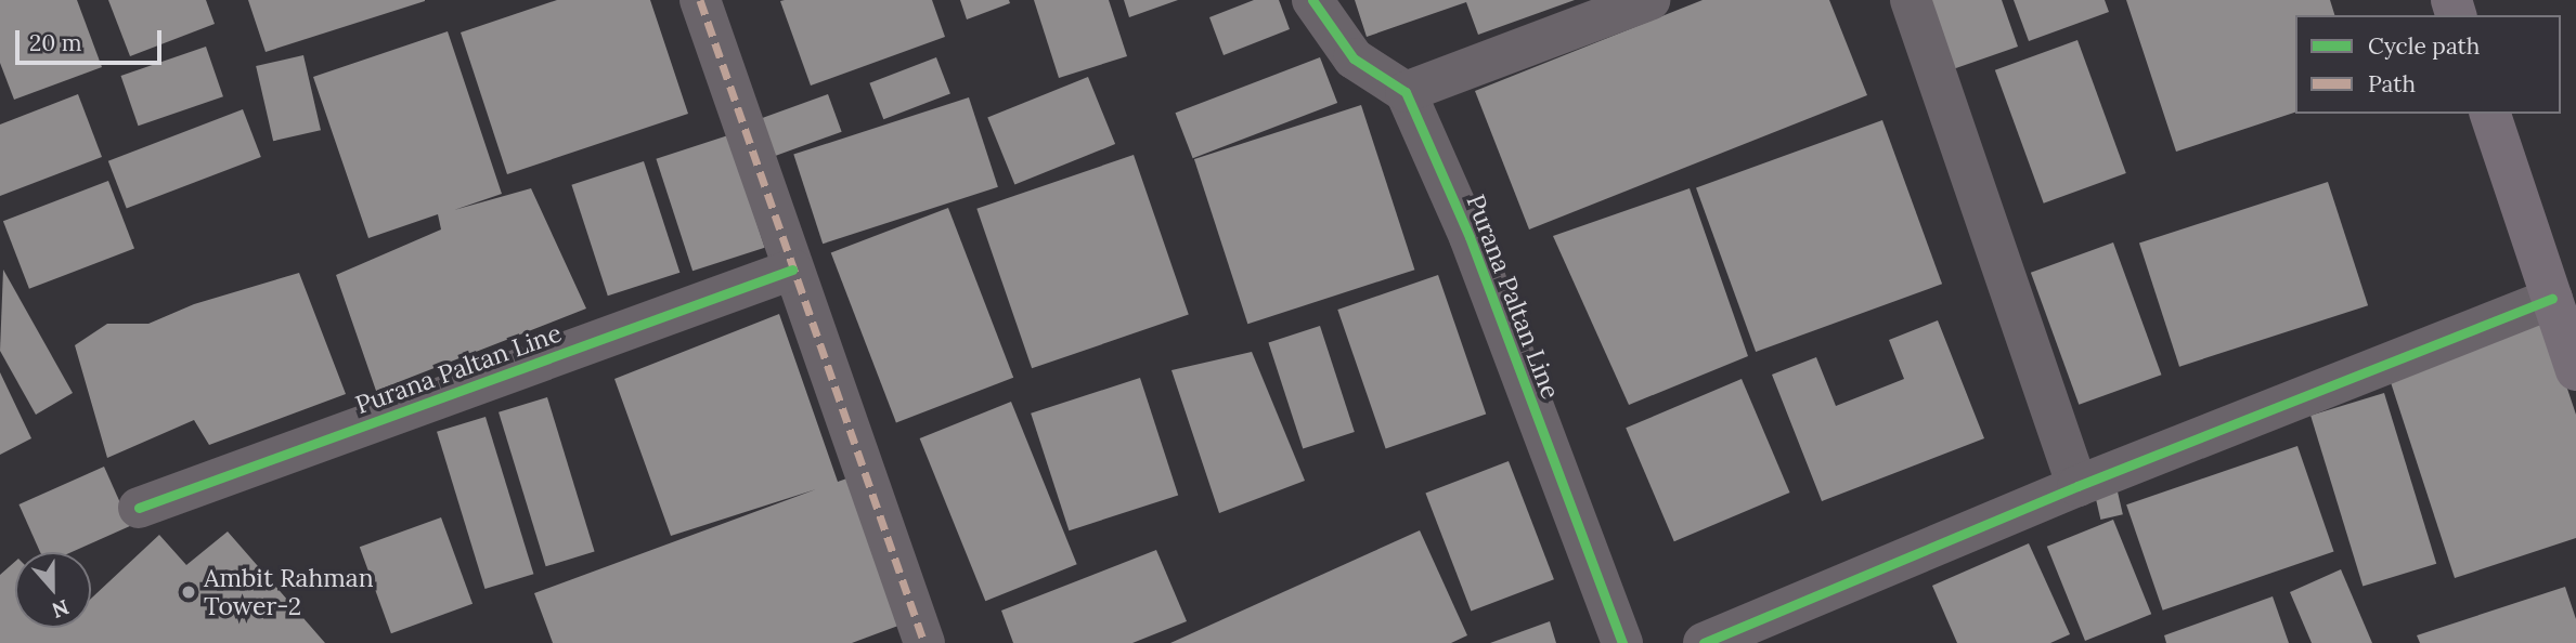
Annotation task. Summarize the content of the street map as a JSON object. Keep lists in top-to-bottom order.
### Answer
{
  "streets": {
    "street": ["Purana Paltan Line"]
  },
  "places": ["Ambit Rahman Tower-2"],
  "legend": ["Cycle path", "Path"],
  "scale_bar": "20 m",
  "north": "bottom"
}
